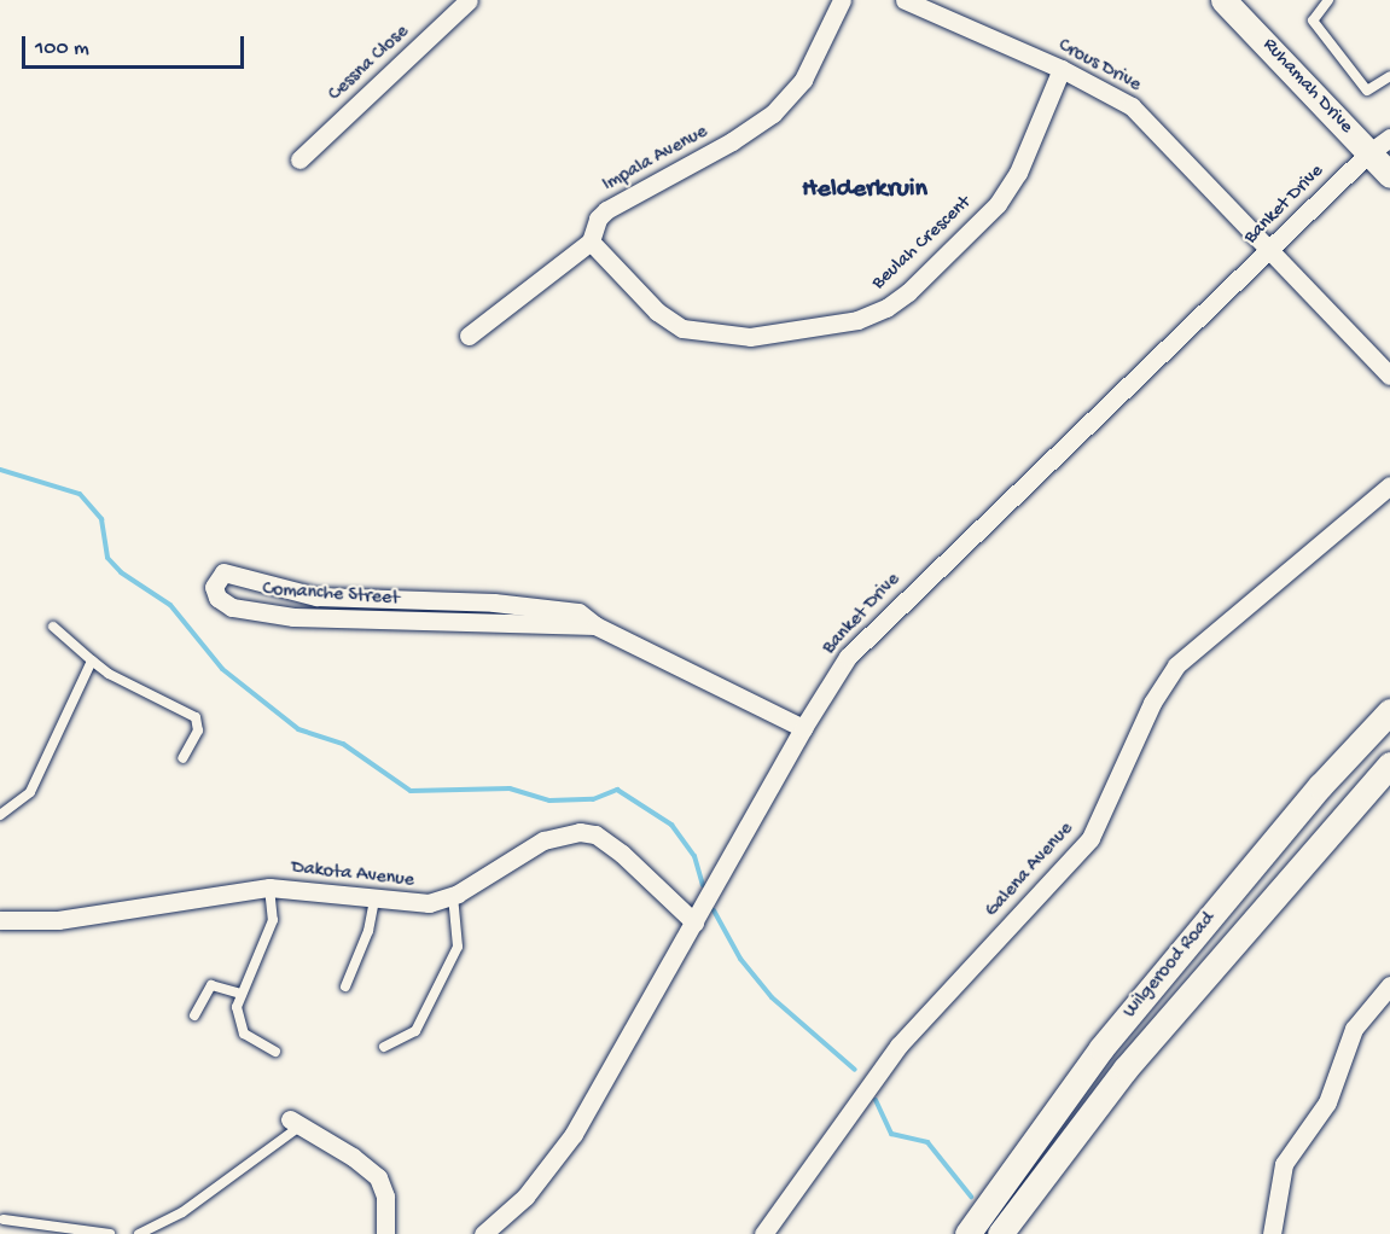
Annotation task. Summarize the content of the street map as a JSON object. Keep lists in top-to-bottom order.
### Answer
{
  "streets": {
    "street": [
      "Cessna Close",
      "Crous Drive",
      "Ruhamah Drive",
      "Impala Avenue",
      "Banket Drive",
      "Beulah Crescent",
      "Comanche Street",
      "Galena Avenue",
      "Dakota Avenue",
      "Wilgerood Road"
    ]
  },
  "crossings": [
    ["Crous Drive", "Banket Drive"],
    ["Crous Drive", "Beulah Crescent"],
    ["Ruhamah Drive", "Banket Drive"],
    ["Impala Avenue", "Beulah Crescent"],
    ["Banket Drive", "Comanche Street"],
    ["Banket Drive", "Dakota Avenue"]
  ],
  "districts": ["Helderkruin"],
  "scale_bar": "100 m"
}
